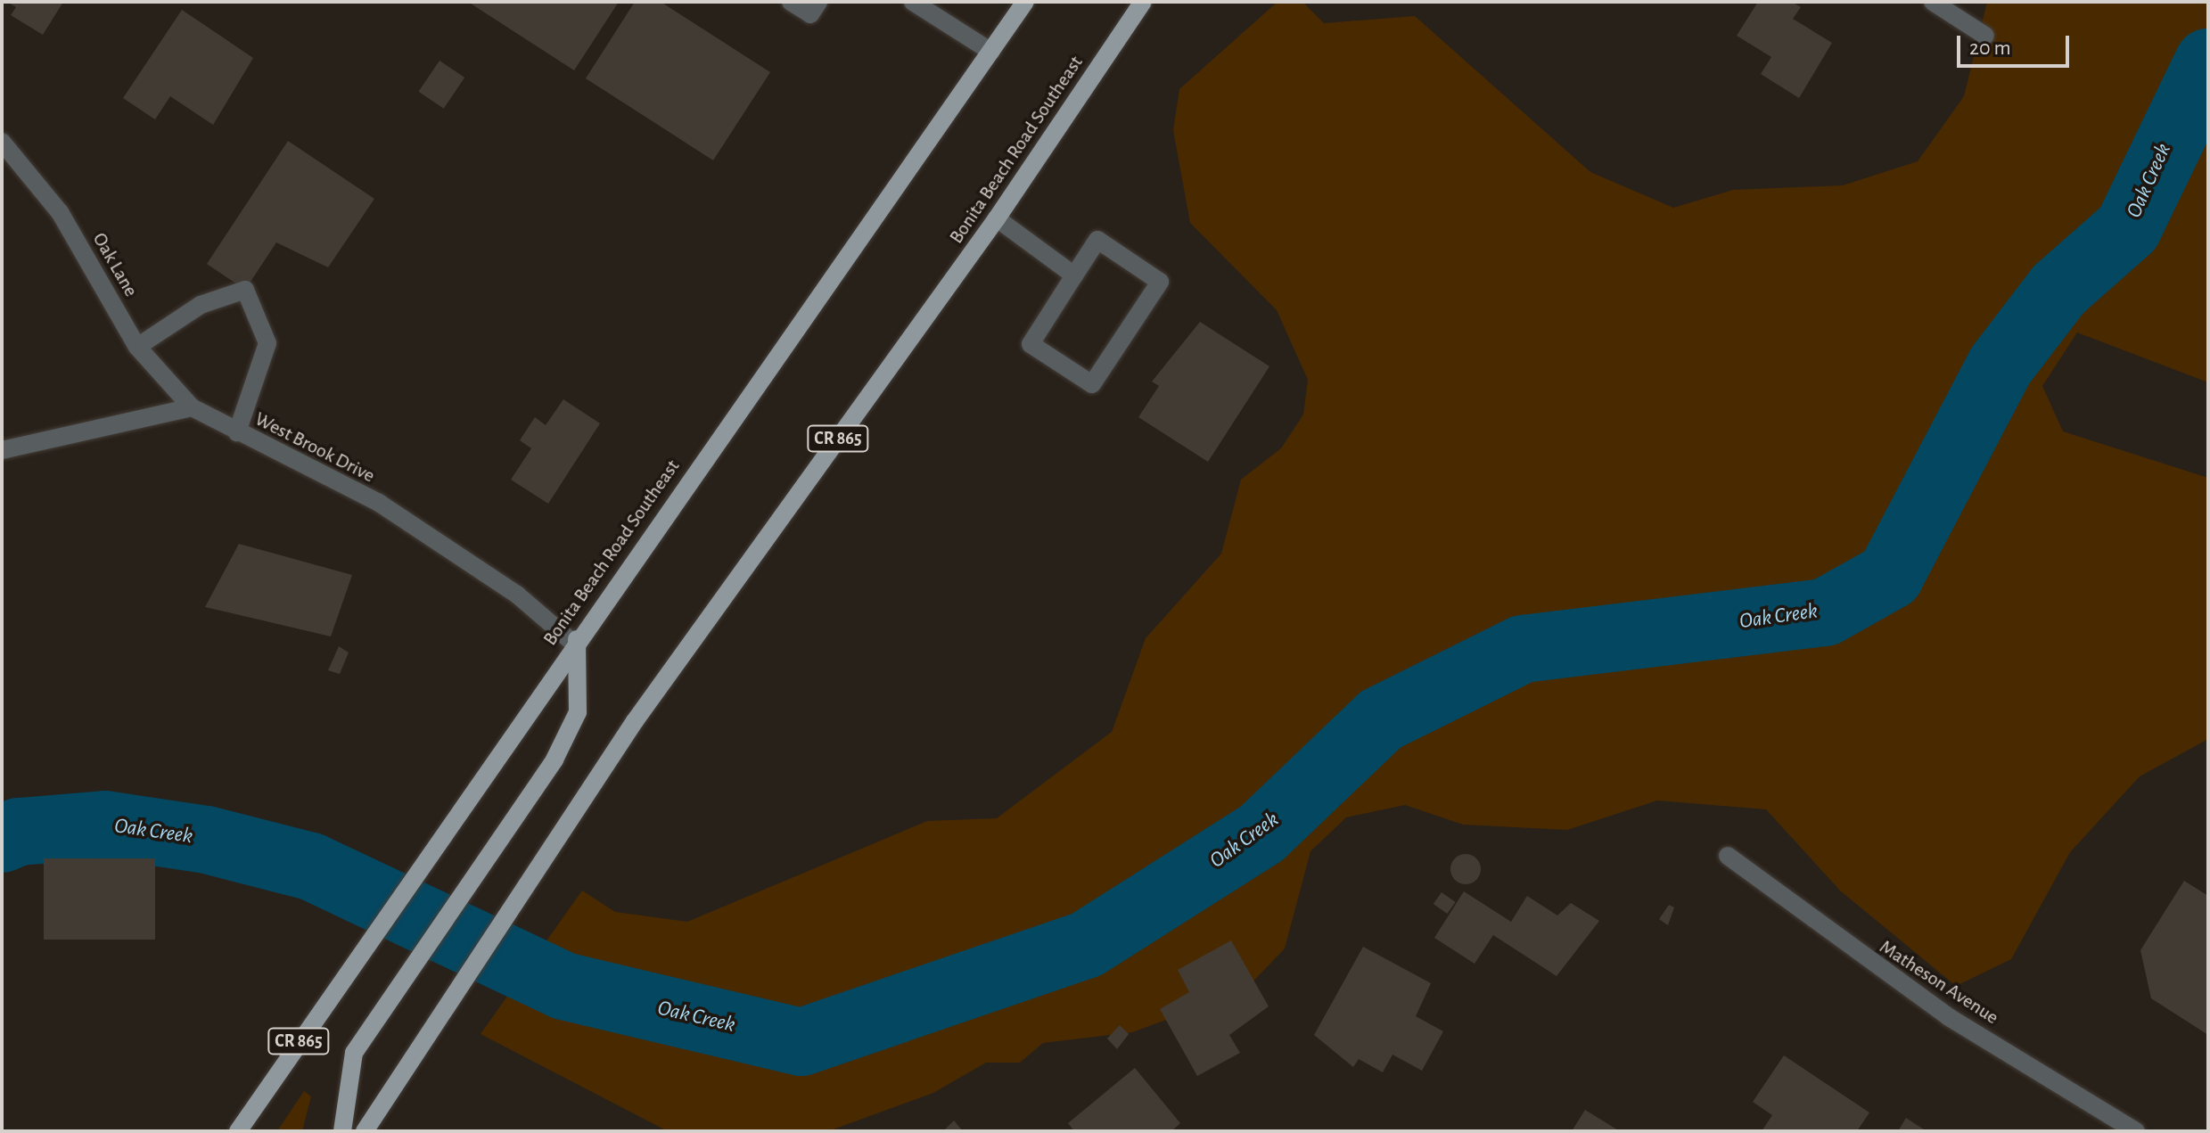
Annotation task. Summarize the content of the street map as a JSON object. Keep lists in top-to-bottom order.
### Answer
{
  "streets": {
    "main road": ["Bonita Beach Road Southeast", "CR 865"],
    "street": ["Oak Lane", "West Brook Drive", "Matheson Avenue"]
  },
  "crossings": [
    ["Bonita Beach Road Southeast", "West Brook Drive"],
    ["Oak Lane", "West Brook Drive"]
  ],
  "water": ["Oak Creek"],
  "scale_bar": "20 m"
}
